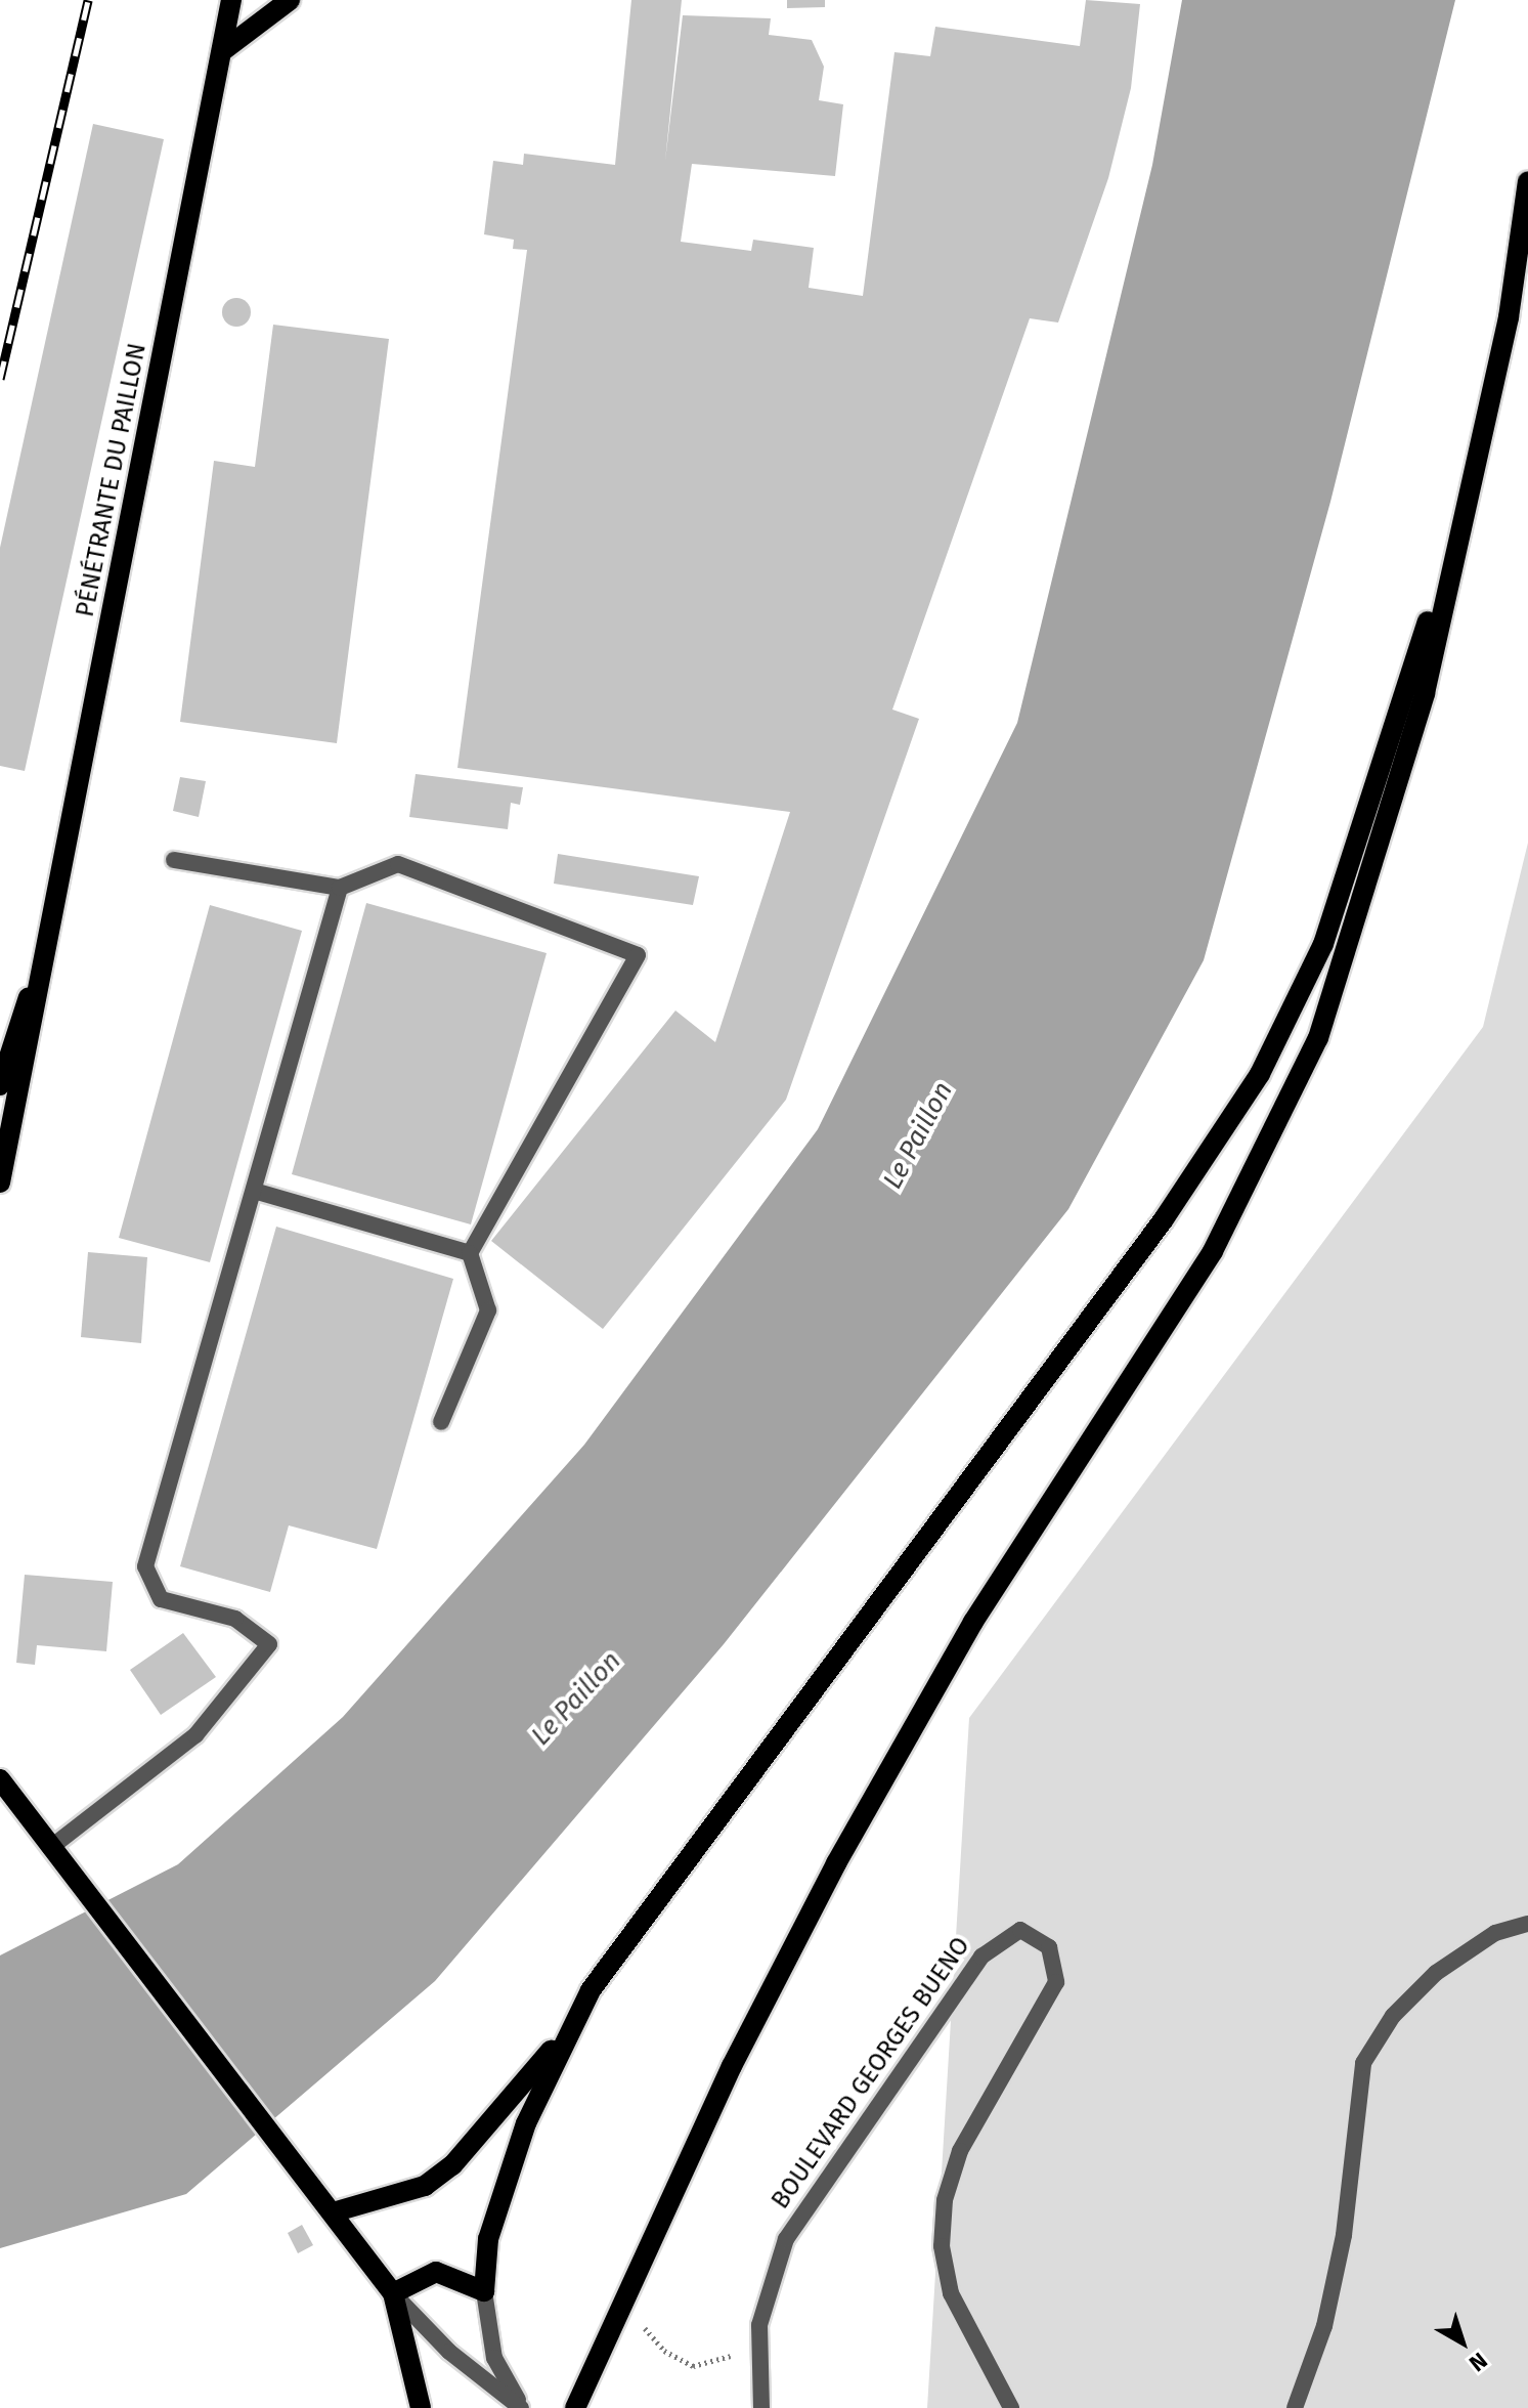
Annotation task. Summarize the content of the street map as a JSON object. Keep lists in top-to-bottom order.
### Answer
{
  "streets": {
    "main road": ["PÉNÉTRANTE DU PAILLON"],
    "street": ["BOULEVARD GEORGES BUENO"]
  },
  "water": ["Le Paillon"],
  "north": "bottom right"
}
